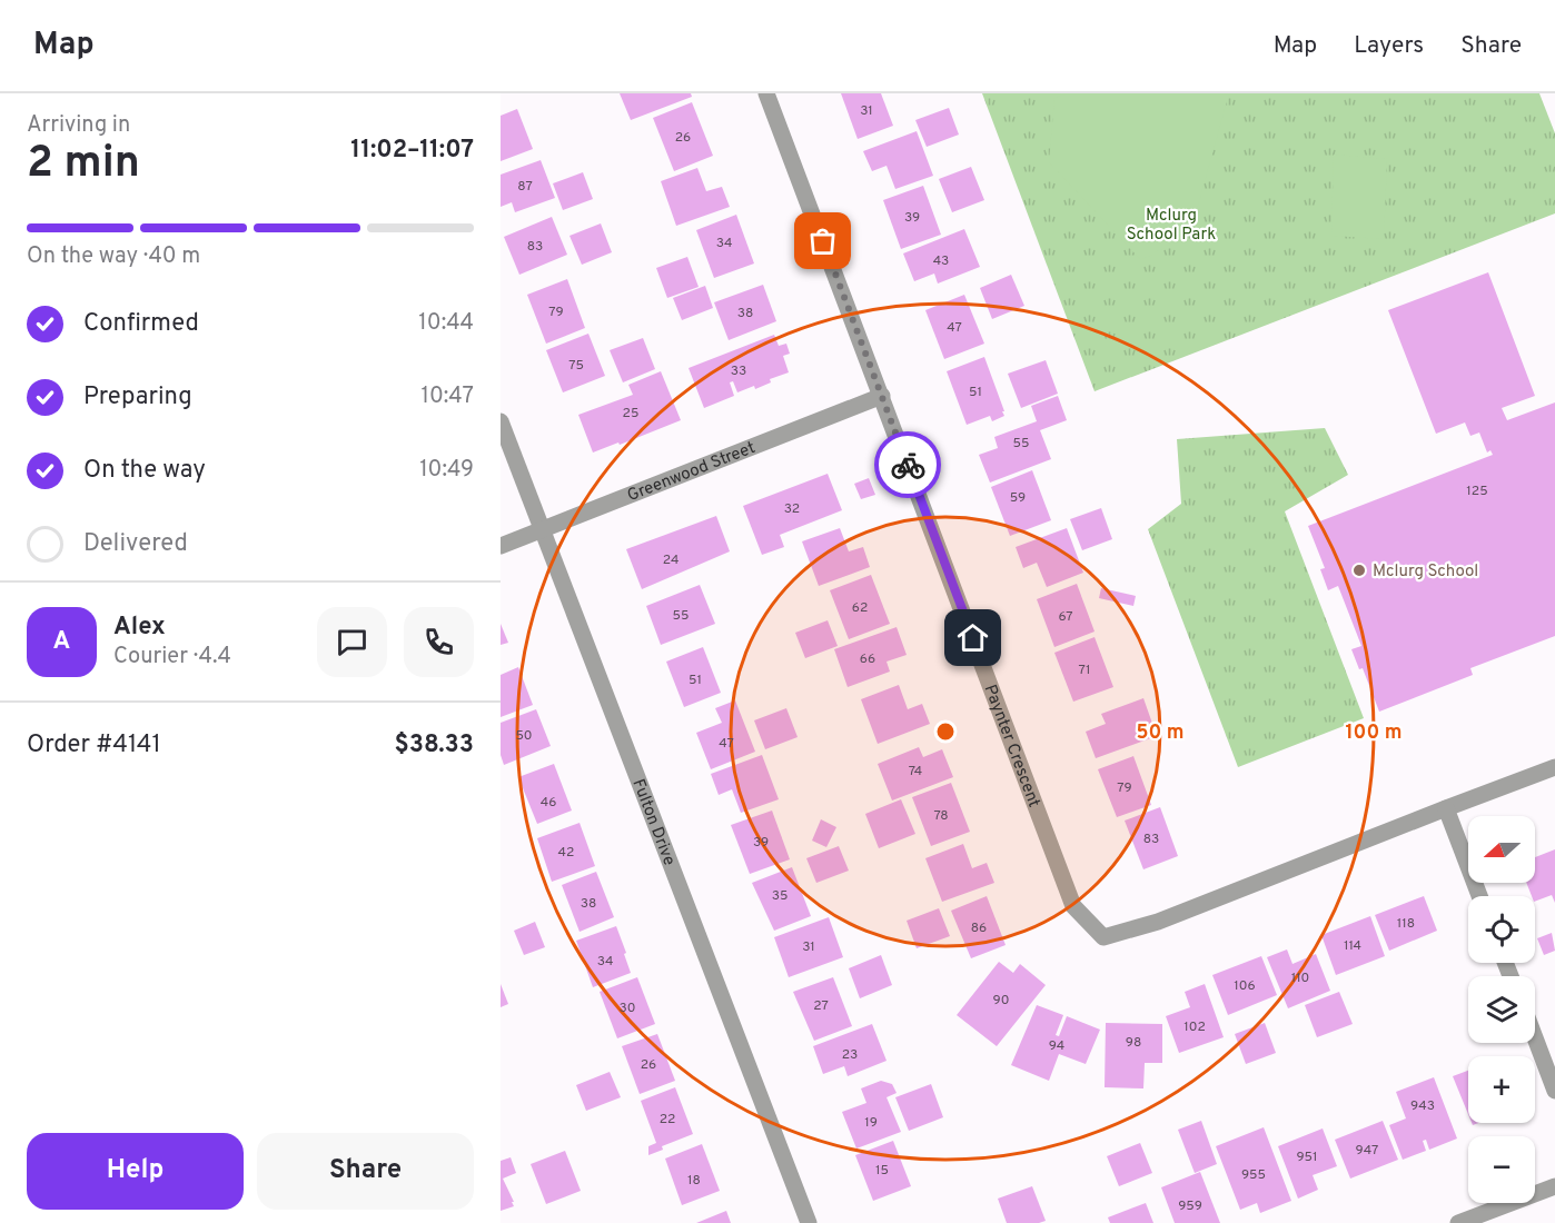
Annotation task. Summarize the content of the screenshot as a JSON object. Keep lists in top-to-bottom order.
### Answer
{
  "streets": {
    "street": ["Greenwood Street", "Paynter Crescent", "Fulton Drive"]
  },
  "crossings": [
    ["Greenwood Street", "Paynter Crescent"],
    ["Greenwood Street", "Fulton Drive"]
  ],
  "parks": ["Mclurg School Park"],
  "places": ["Mclurg School"],
  "house_numbers": [
    "31",
    "26",
    "87",
    "39",
    "34",
    "83",
    "43",
    "79",
    "38",
    "47",
    "75",
    "33",
    "51",
    "25",
    "55",
    "125",
    "59",
    "32",
    "24",
    "62",
    "55",
    "67",
    "66",
    "71",
    "51",
    "50",
    "47",
    "74",
    "79",
    "46",
    "78",
    "83",
    "39",
    "42",
    "35",
    "38",
    "118",
    "86",
    "114",
    "31",
    "34",
    "110",
    "106",
    "90",
    "27",
    "30",
    "102",
    "98",
    "94",
    "23",
    "26",
    "943",
    "22",
    "19",
    "947",
    "951",
    "15",
    "955",
    "18",
    "959"
  ],
  "north": "left",
  "page": {
    "header": "Map",
    "nav": ["Map", "Layers", "Share"],
    "heading": ["2 min", "Arriving in", "11:02–11:07"],
    "panel": [
      "Alex",
      "Courier · 4.4",
      "Order #4141",
      "$38.33"
    ],
    "bar": "On the way · 40 m",
    "list": [
      ["Confirmed", "10:44"],
      ["Preparing", "10:47"],
      ["On the way", "10:49"],
      "Delivered"
    ],
    "round": "A",
    "map_buttons": ["+", "−"],
    "buttons": ["Help", "Share"]
  },
  "rings": ["50 m", "100 m"]
}
